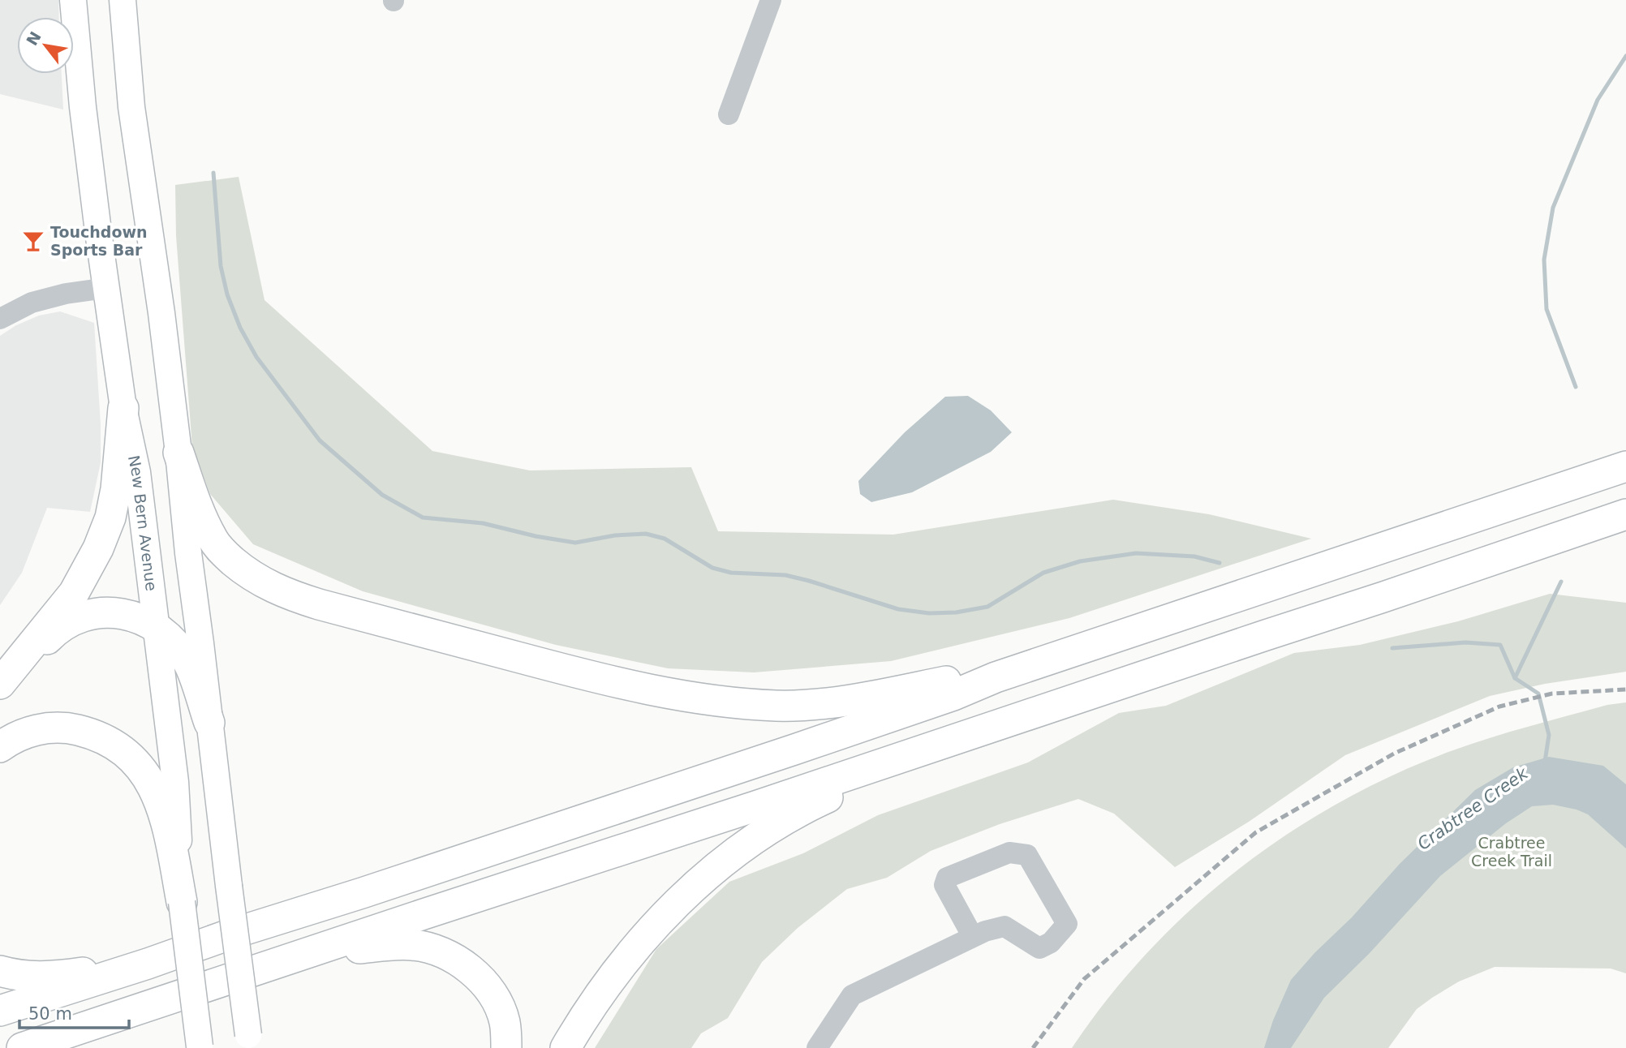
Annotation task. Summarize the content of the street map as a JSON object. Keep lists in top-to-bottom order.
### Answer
{
  "streets": {
    "main road": ["New Bern Avenue"]
  },
  "water": ["Crabtree Creek"],
  "parks": ["Crabtree Creek Trail"],
  "places": {
    "bar": ["Touchdown Sports Bar"]
  },
  "scale_bar": "50 m",
  "north": "top left"
}
